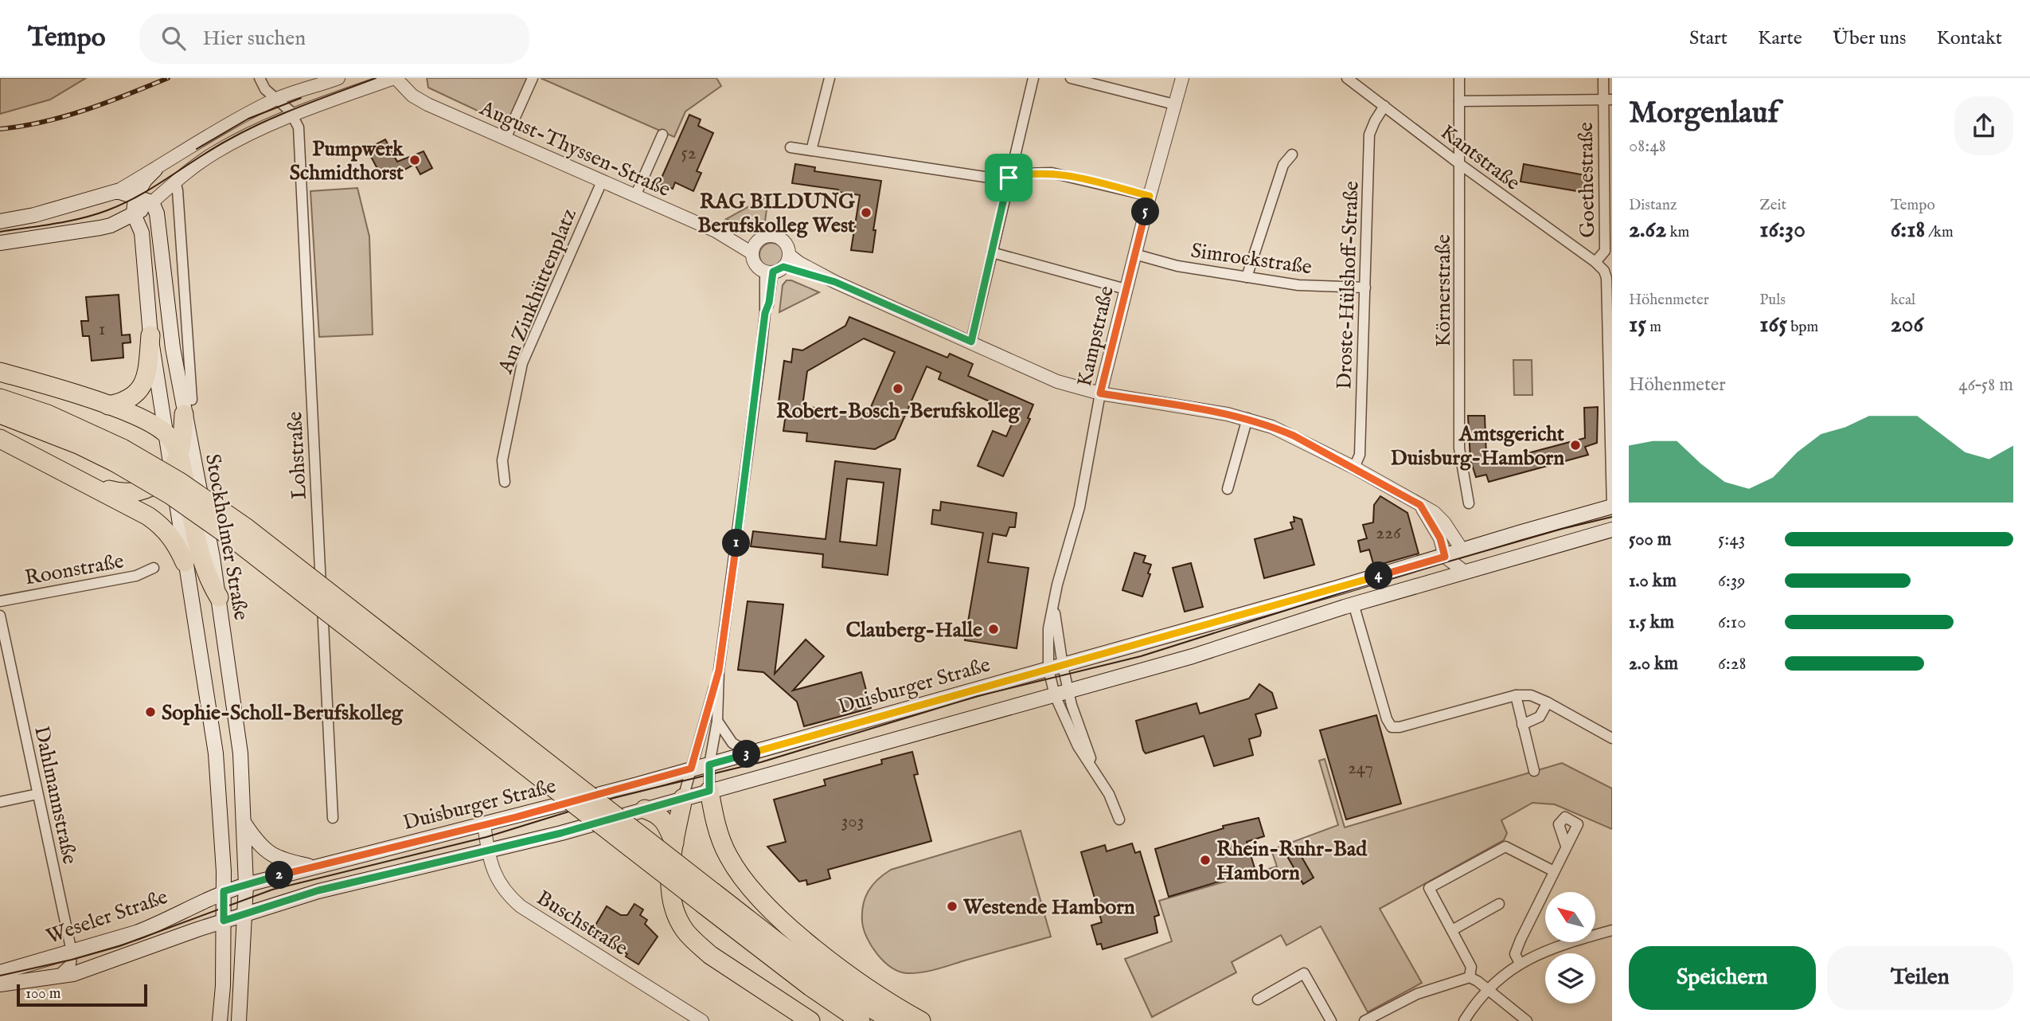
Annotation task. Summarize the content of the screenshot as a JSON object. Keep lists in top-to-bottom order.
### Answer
{
  "streets": {
    "main road": ["Stockholmer Straße", "Duisburger Straße", "Weseler Straße"],
    "street": [
      "August-Thyssen-Straße",
      "Kantstraße",
      "Goethestraße",
      "Simrockstraße",
      "Droste-Hülshoff-Straße",
      "Am Zinkhüttenplatz",
      "Körnerstraße",
      "Kampstraße",
      "Lohstraße",
      "Roonstraße",
      "Dahlmannstraße",
      "Buschstraße"
    ]
  },
  "crossings": [
    ["August-Thyssen-Straße", "Am Zinkhüttenplatz"],
    ["Kantstraße", "Goethestraße"],
    ["Kantstraße", "Droste-Hülshoff-Straße"],
    ["Kantstraße", "Körnerstraße"],
    ["Goethestraße", "Duisburger Straße"],
    ["Simrockstraße", "Droste-Hülshoff-Straße"],
    ["Simrockstraße", "Kampstraße"],
    ["Kampstraße", "Duisburger Straße"],
    ["Stockholmer Straße", "Duisburger Straße"],
    ["Duisburger Straße", "Weseler Straße"],
    ["Duisburger Straße", "Buschstraße"],
    ["Dahlmannstraße", "Weseler Straße"]
  ],
  "places": [
    "Pumpwerk Schmidthorst",
    "RAG BILDUNG Berufskolleg West",
    "Robert-Bosch-Berufskolleg",
    "Amtsgericht Duisburg-Hamborn",
    "Clauberg-Halle",
    "Sophie-Scholl-Berufskolleg",
    "Rhein-Ruhr-Bad Hamborn",
    "Westende Hamborn"
  ],
  "house_numbers": [
    "52",
    "1",
    "226",
    "247",
    "303"
  ],
  "scale_bar": "100 m",
  "north": "top left",
  "page": {
    "header": "Tempo",
    "search": "Hier suchen",
    "nav": [
      "Start",
      "Karte",
      "Über uns",
      "Kontakt"
    ],
    "heading": ["Morgenlauf", "08:48"],
    "stats": [
      ["Distanz", "2.62 km"],
      ["Zeit", "16:30"],
      ["Tempo", "6:18 /km"],
      ["Höhenmeter", "15 m"],
      ["Puls", "165 bpm"],
      ["kcal", "206"]
    ],
    "pins": [
      "5",
      "1",
      "4",
      "3",
      "2"
    ],
    "chart": ["Höhenmeter", "46–58 m"],
    "list": [
      {
        "name": "500 m",
        "note": "5:43"
      },
      {
        "name": "1.0 km",
        "note": "6:39"
      },
      {
        "name": "1.5 km",
        "note": "6:10"
      },
      {
        "name": "2.0 km",
        "note": "6:28"
      }
    ],
    "buttons": ["Speichern", "Teilen"],
    "scale": "100 m"
  }
}
